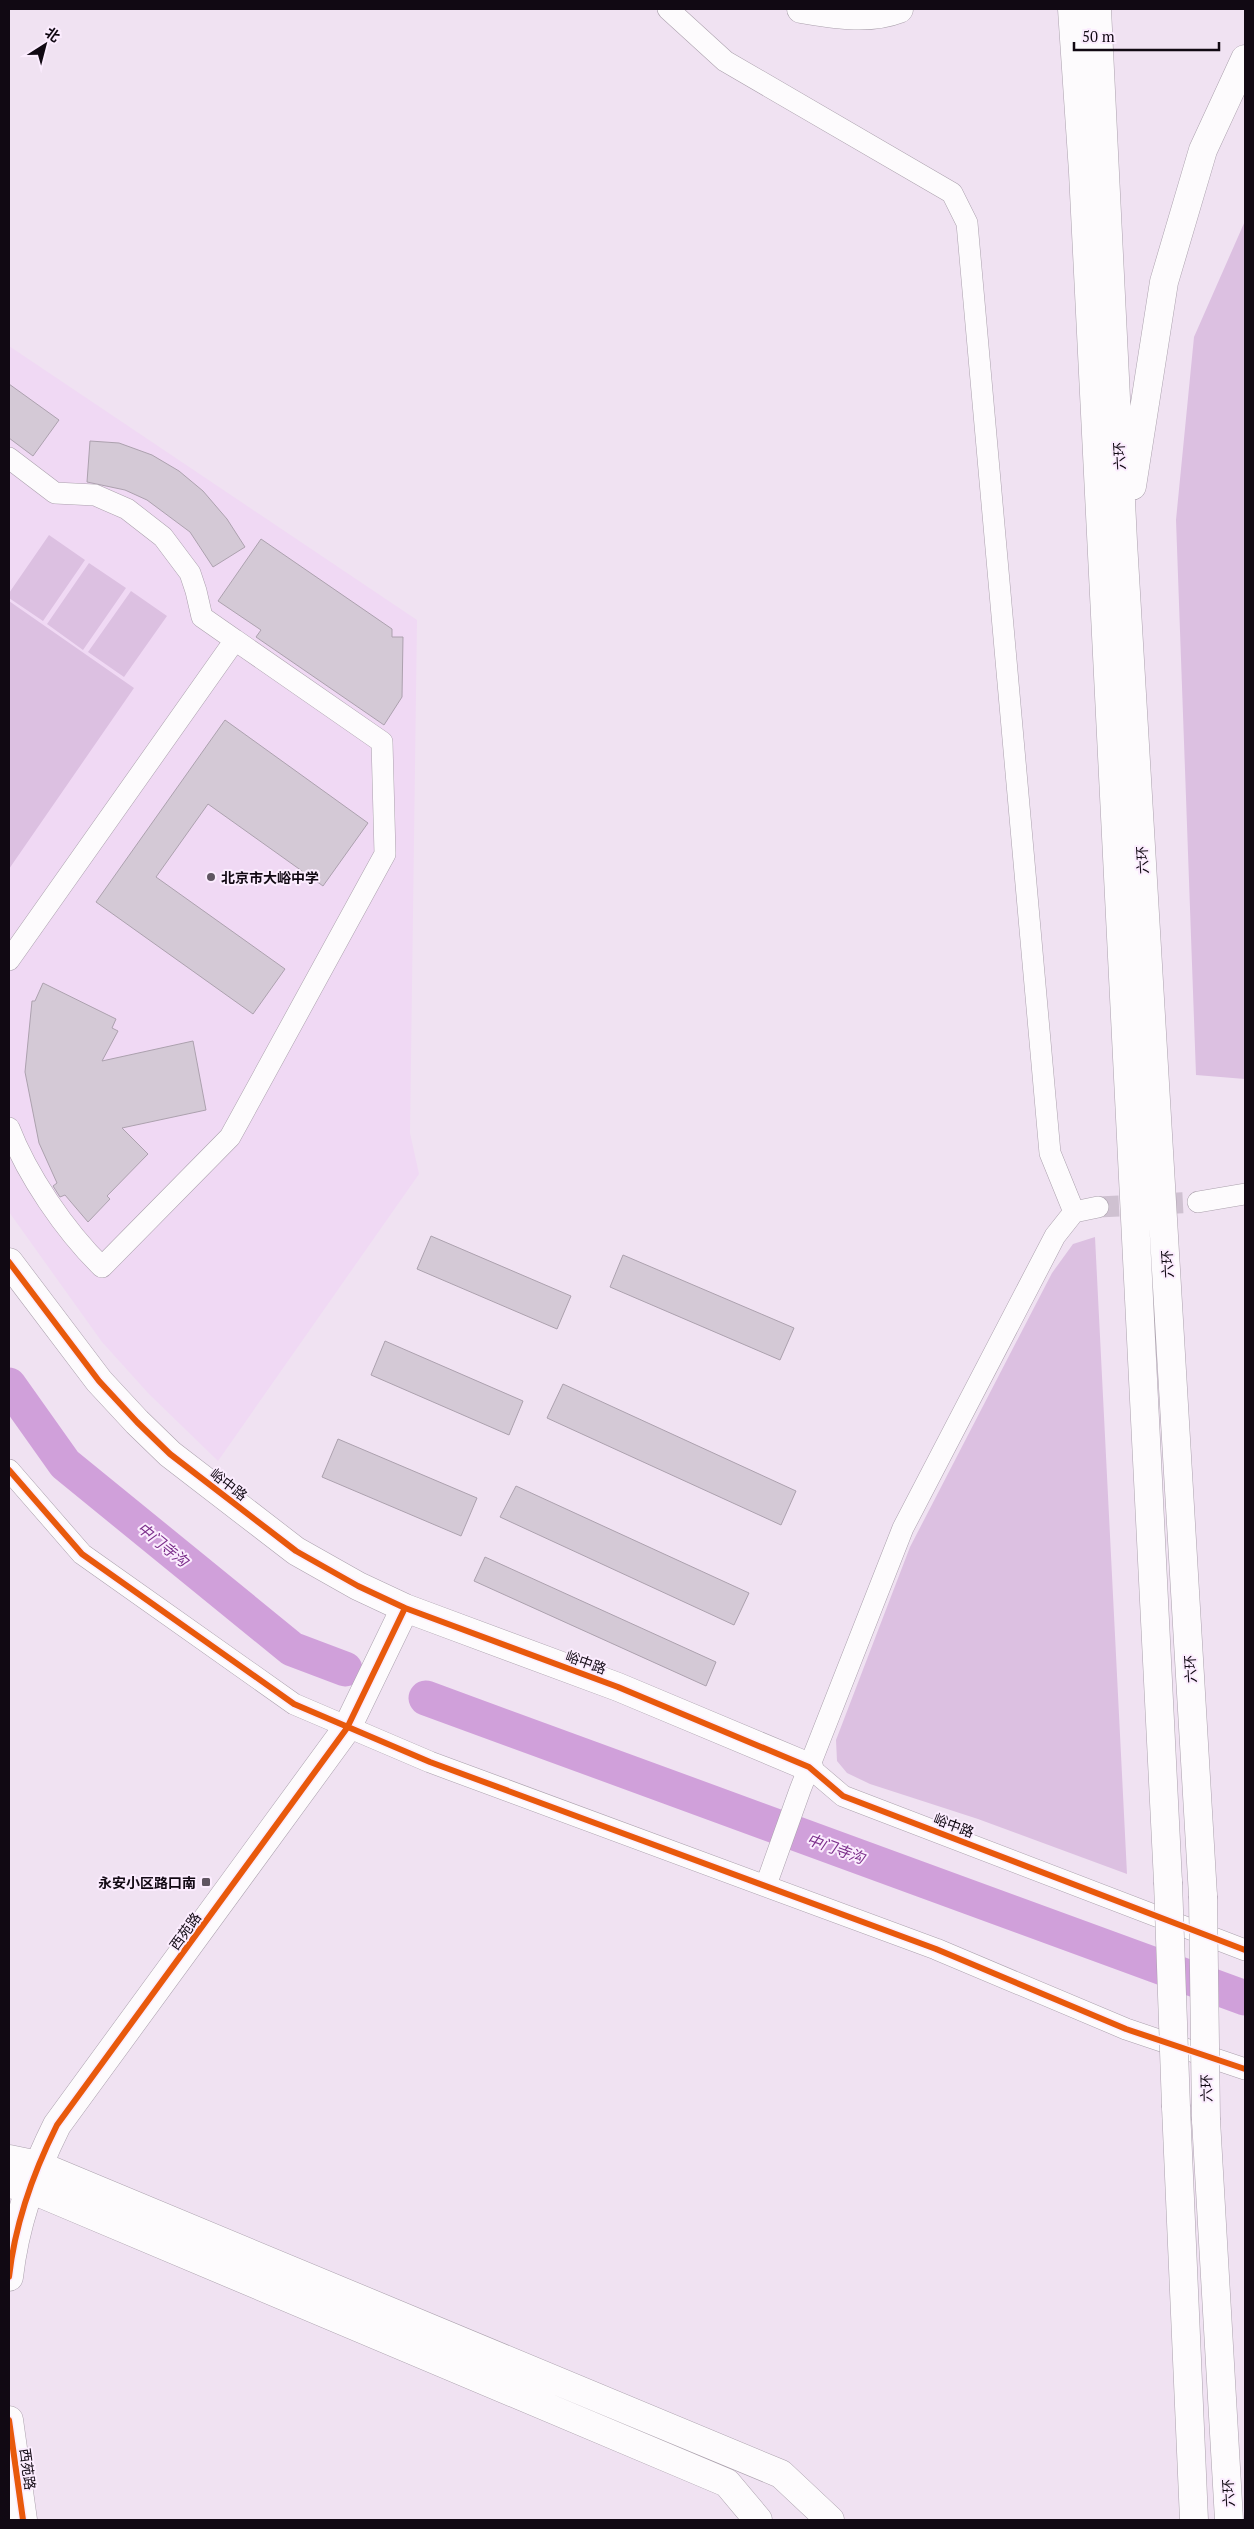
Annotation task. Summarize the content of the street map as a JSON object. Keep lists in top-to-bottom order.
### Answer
{
  "streets": {
    "main road": ["六环", "峪中路", "西苑路"]
  },
  "crossings": [
    ["峪中路", "西苑路"]
  ],
  "water": ["中门寺沟"],
  "places": {
    "other": ["北京市大峪中学"],
    "transit": ["永安小区路口南"]
  },
  "scale_bar": "50 m",
  "north": "top right"
}
